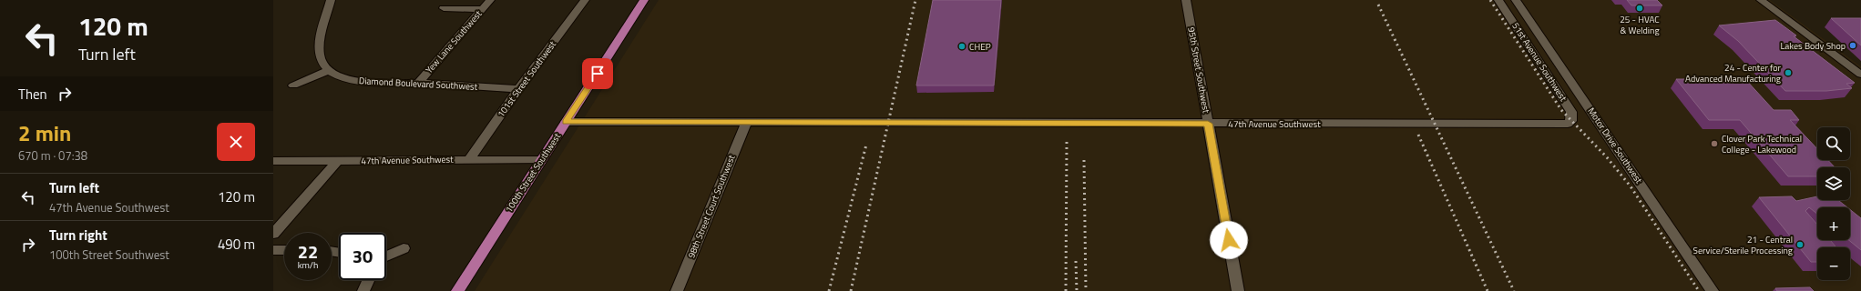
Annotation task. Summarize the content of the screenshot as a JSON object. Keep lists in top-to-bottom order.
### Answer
{
  "streets": {
    "main road": ["100th Street Southwest"],
    "street": [
      "Yew Lane Southwest",
      "51st Avenue Southwest",
      "95th Street Southwest",
      "101st Street Southwest",
      "Diamond Boulevard Southwest",
      "47th Avenue Southwest",
      "Motor Drive Southwest",
      "98th Street Court Southwest"
    ]
  },
  "crossings": [
    ["Yew Lane Southwest", "Diamond Boulevard Southwest"],
    ["51st Avenue Southwest", "47th Avenue Southwest"],
    ["95th Street Southwest", "47th Avenue Southwest"],
    ["101st Street Southwest", "Diamond Boulevard Southwest"],
    ["101st Street Southwest", "47th Avenue Southwest"],
    ["47th Avenue Southwest", "100th Street Southwest"],
    ["47th Avenue Southwest", "98th Street Court Southwest"]
  ],
  "places": [
    "25 - HVAC & Welding",
    "Lakes Body Shop",
    "CHEP",
    "24 - Center for Advanced Manufacturing",
    "Clover Park Technical College - Lakewood",
    "21 - Central Service/Sterile Processing"
  ],
  "page": {
    "turn": ["120 m", "Turn left"],
    "then": "Then",
    "heading": ["2 min", "670 m · 07:38"],
    "map_buttons": ["+", "−"],
    "list": [
      {
        "name": "Turn left",
        "note": "47th Avenue Southwest",
        "value": "120 m"
      },
      {
        "name": "Turn right",
        "note": "100th Street Southwest",
        "value": "490 m"
      }
    ],
    "speed": "22 km/h",
    "limit": "30"
  }
}
